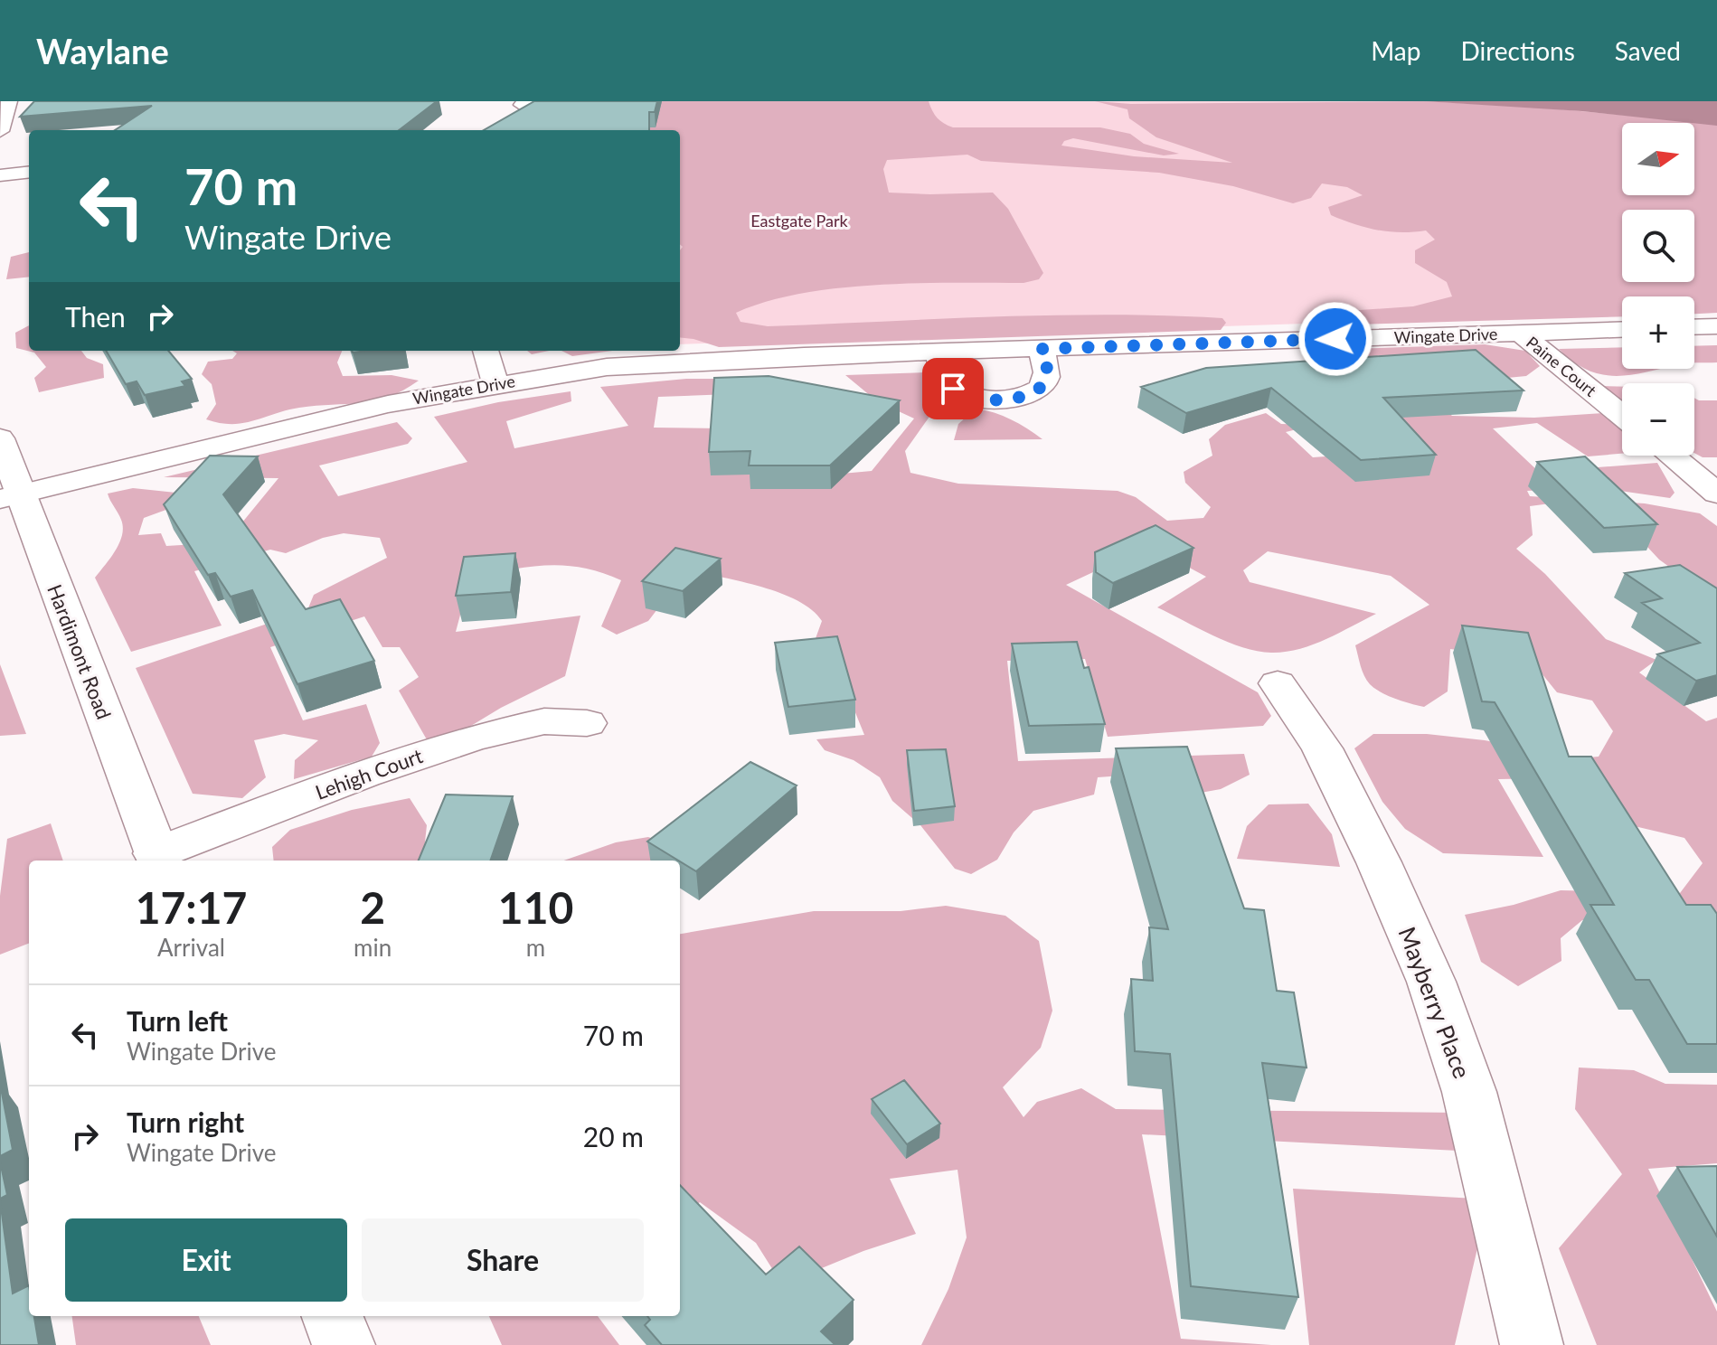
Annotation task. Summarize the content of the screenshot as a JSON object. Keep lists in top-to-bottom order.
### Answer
{
  "streets": {
    "street": [
      "Wingate Drive",
      "Paine Court",
      "Hardimont Road",
      "Lehigh Court",
      "Mayberry Place"
    ]
  },
  "crossings": [
    ["Wingate Drive", "Paine Court"],
    ["Wingate Drive", "Hardimont Road"],
    ["Hardimont Road", "Lehigh Court"]
  ],
  "parks": ["Eastgate Park"],
  "north": "right",
  "page": {
    "header": "Waylane",
    "nav": ["Map", "Directions", "Saved"],
    "map_buttons": ["+", "−"],
    "turn": ["70 m", "Wingate Drive"],
    "then": "Then",
    "eta": [
      "17:17",
      "Arrival",
      "2",
      "min",
      "110",
      "m"
    ],
    "list": [
      {
        "name": "Turn left",
        "note": "Wingate Drive",
        "value": "70 m"
      },
      {
        "name": "Turn right",
        "note": "Wingate Drive",
        "value": "20 m"
      }
    ],
    "buttons": ["Exit", "Share"]
  }
}
